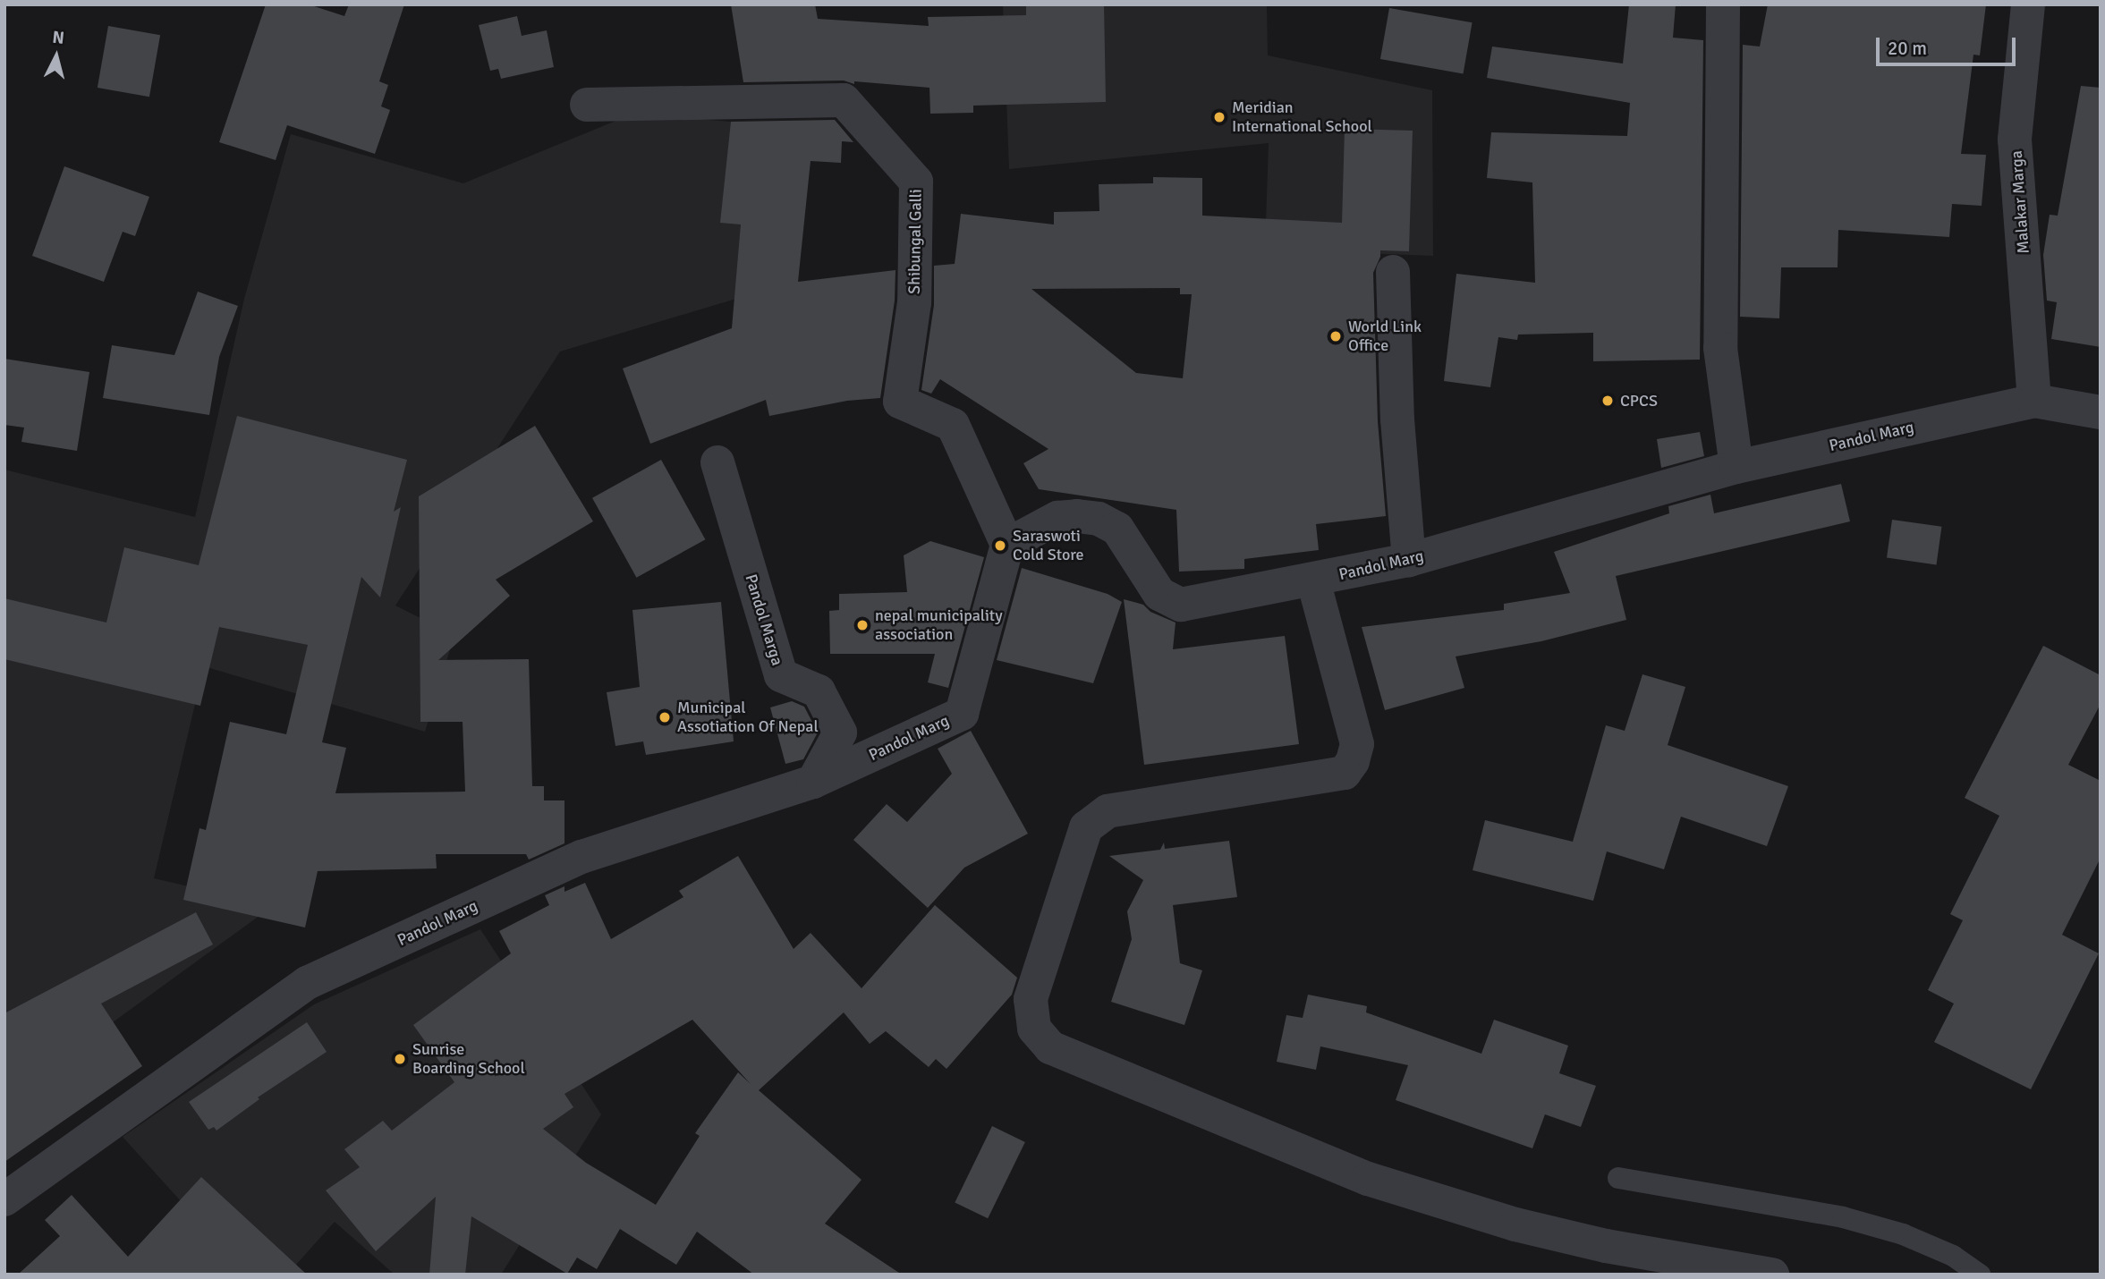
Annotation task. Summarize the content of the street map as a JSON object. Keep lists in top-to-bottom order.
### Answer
{
  "streets": {
    "street": [
      "Malakar Marga",
      "Shibungal Galli",
      "Pandol Marg",
      "Pandol Marga"
    ]
  },
  "crossings": [
    ["Malakar Marga", "Pandol Marg"],
    ["Shibungal Galli", "Pandol Marg"],
    ["Pandol Marg", "Pandol Marga"]
  ],
  "places": [
    "Meridian International School",
    "World Link Office",
    "CPCS",
    "Saraswoti Cold Store",
    "nepal municipality association",
    "Municipal Assotiation Of Nepal",
    "Sunrise Boarding School"
  ],
  "scale_bar": "20 m",
  "north": "top"
}
